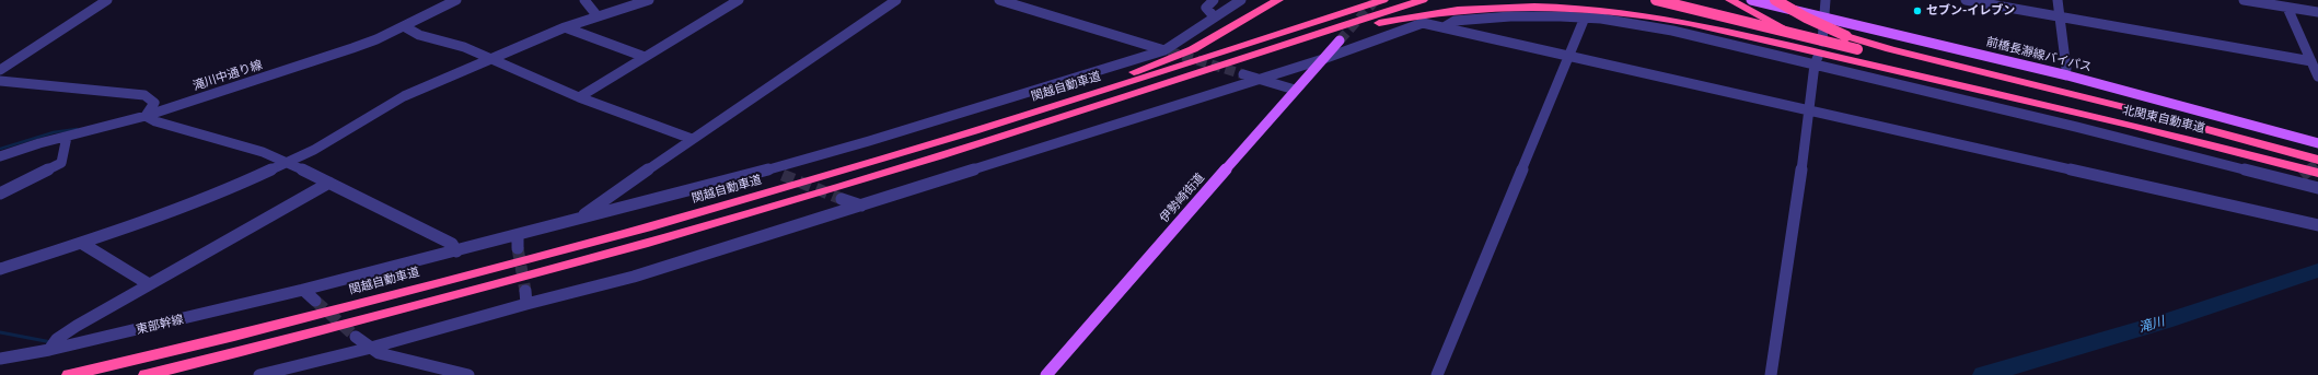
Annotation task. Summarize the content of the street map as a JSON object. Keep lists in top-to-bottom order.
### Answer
{
  "streets": {
    "highway": ["関越自動車道", "北関東自動車道"],
    "main road": ["前橋長瀞線バイパス", "伊勢崎街道"],
    "street": ["滝川中通り線", "東部幹線"]
  },
  "water": ["滝川"],
  "places": ["セブン-イレブン"]
}
